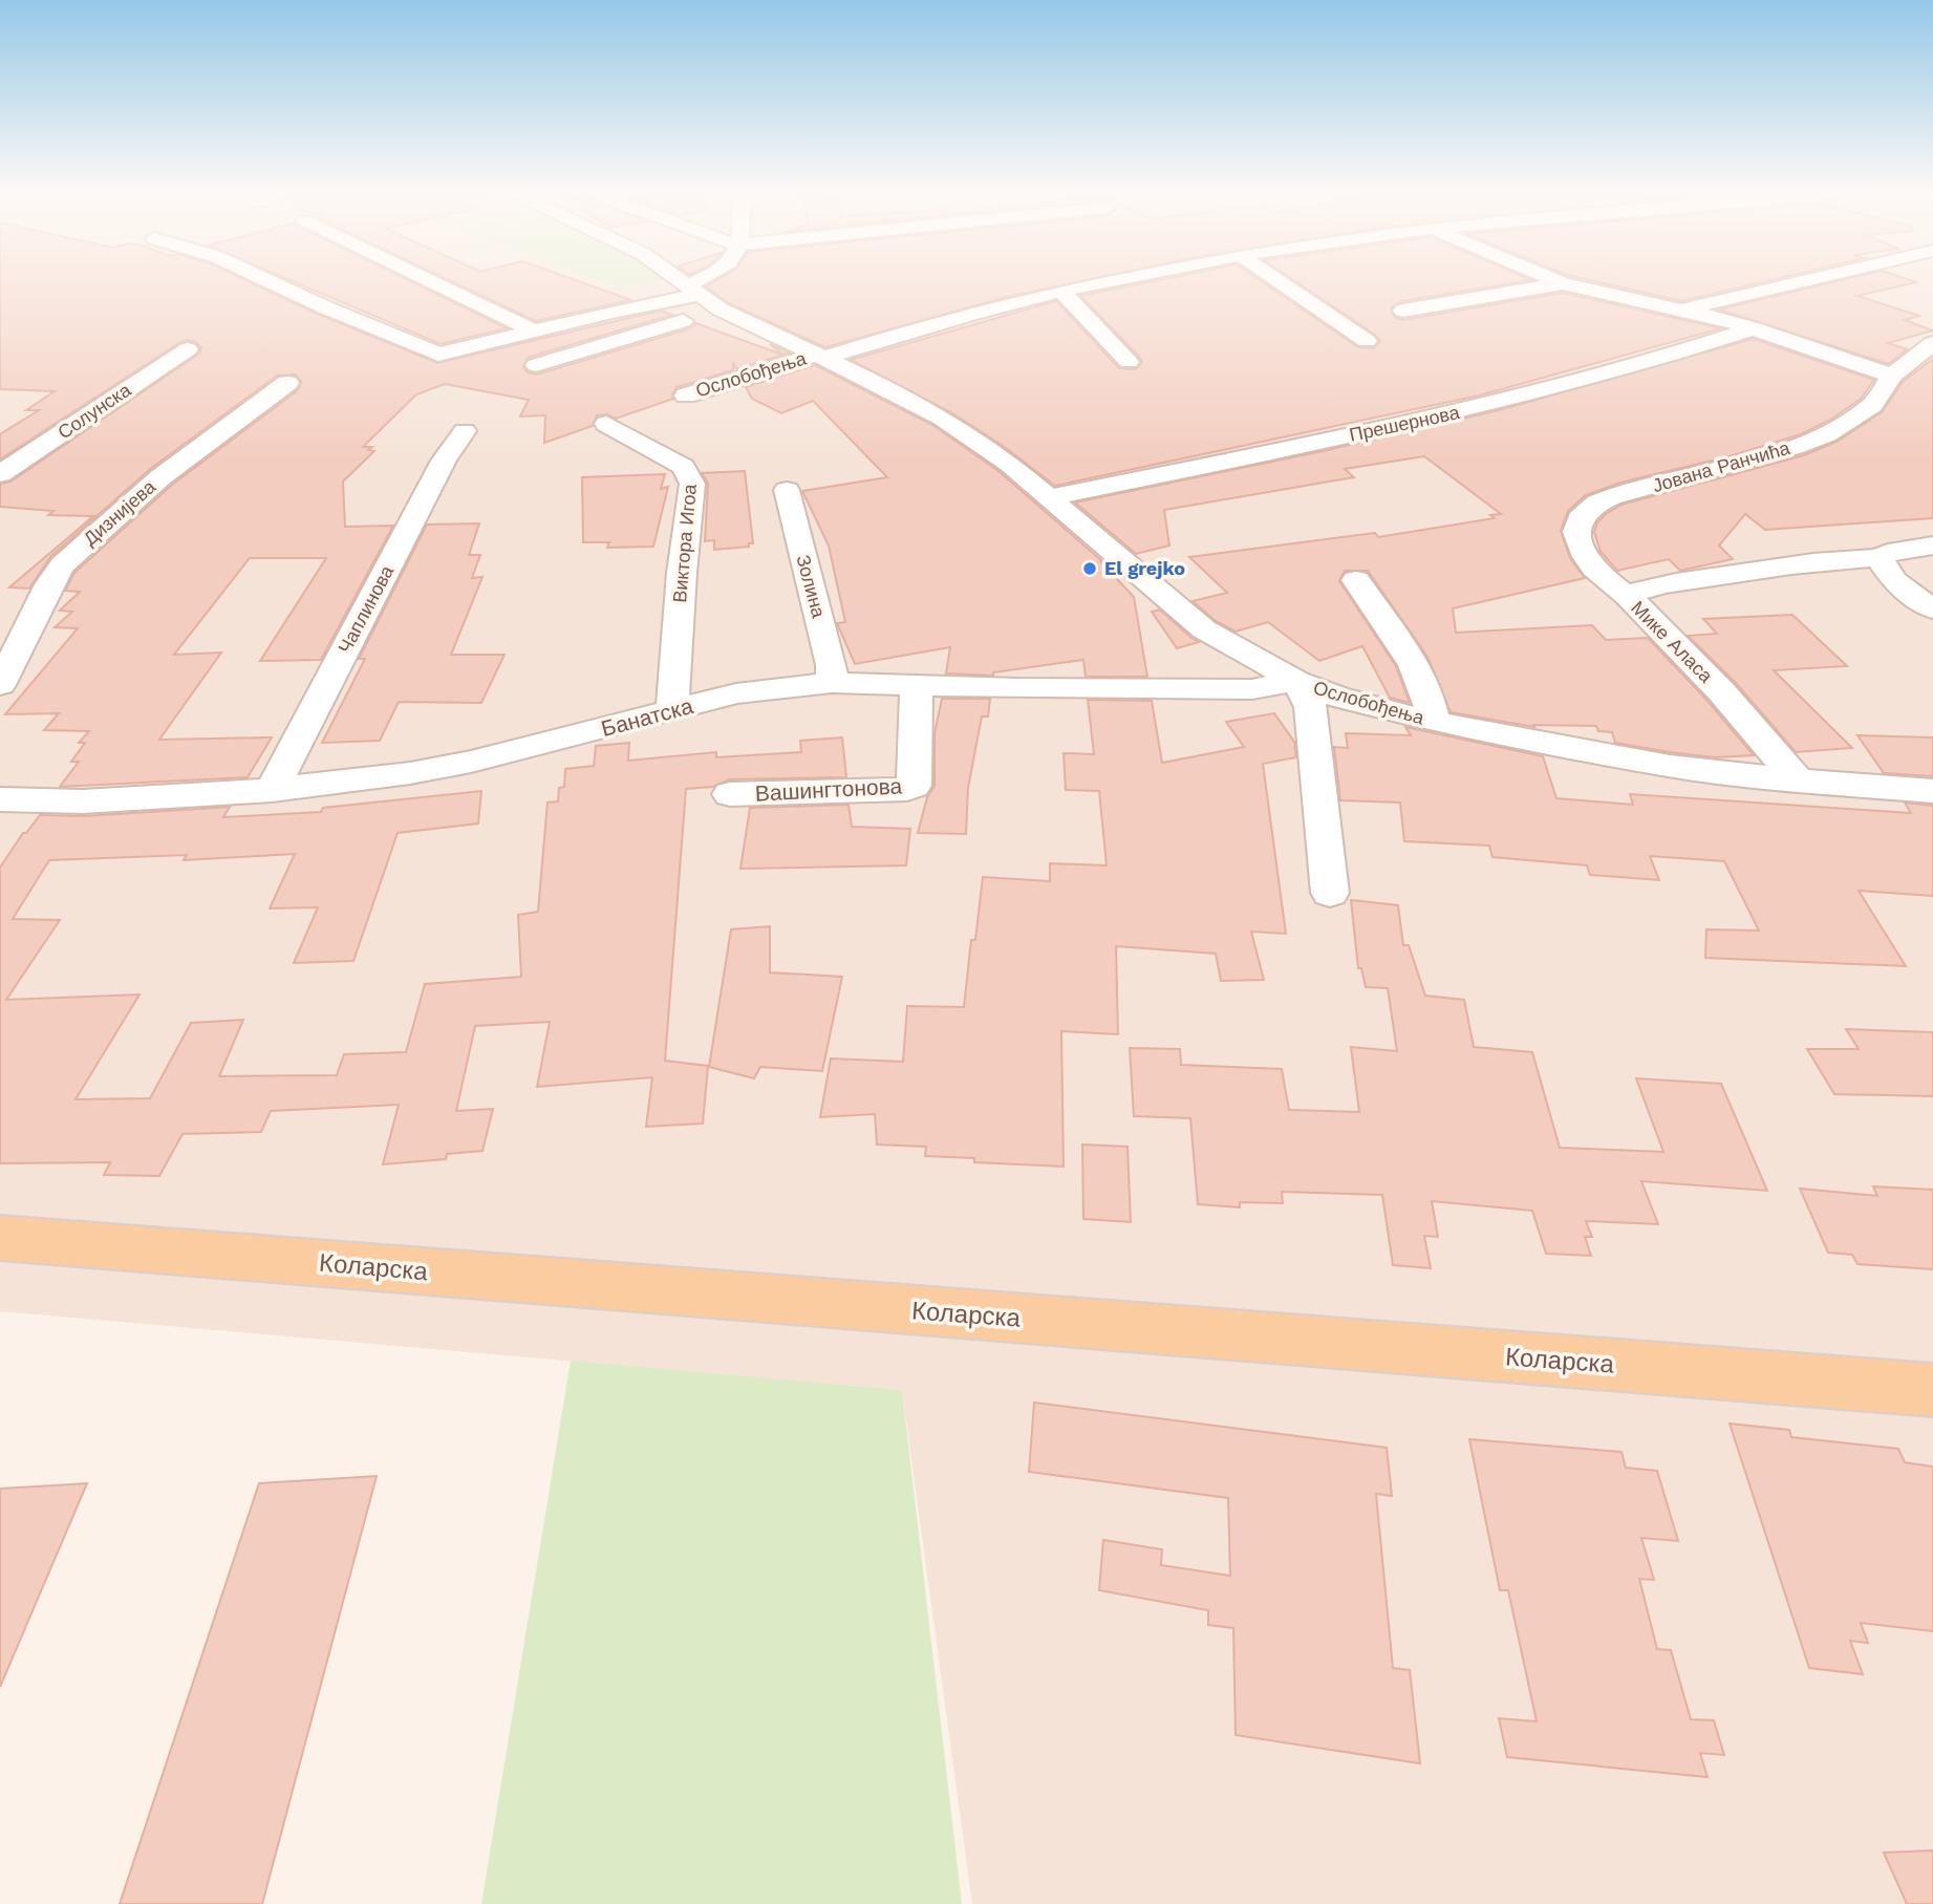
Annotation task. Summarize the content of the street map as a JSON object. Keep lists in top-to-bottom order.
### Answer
{
  "streets": {
    "main road": ["Коларска"],
    "street": [
      "Ослобођења",
      "Солунска",
      "Прешернова",
      "Јована Ранчића",
      "Дизнијева",
      "Виктора Игоа",
      "Золина",
      "Чаплинова",
      "Мике Аласа",
      "Банатска",
      "Вашингтонова"
    ]
  },
  "crossings": [
    ["Ослобођења", "Прешернова"],
    ["Ослобођења", "Мике Аласа"],
    ["Ослобођења", "Банатска"],
    ["Јована Ранчића", "Мике Аласа"],
    ["Виктора Игоа", "Банатска"],
    ["Золина", "Банатска"],
    ["Чаплинова", "Банатска"],
    ["Банатска", "Вашингтонова"]
  ],
  "places": ["El grejko"]
}
